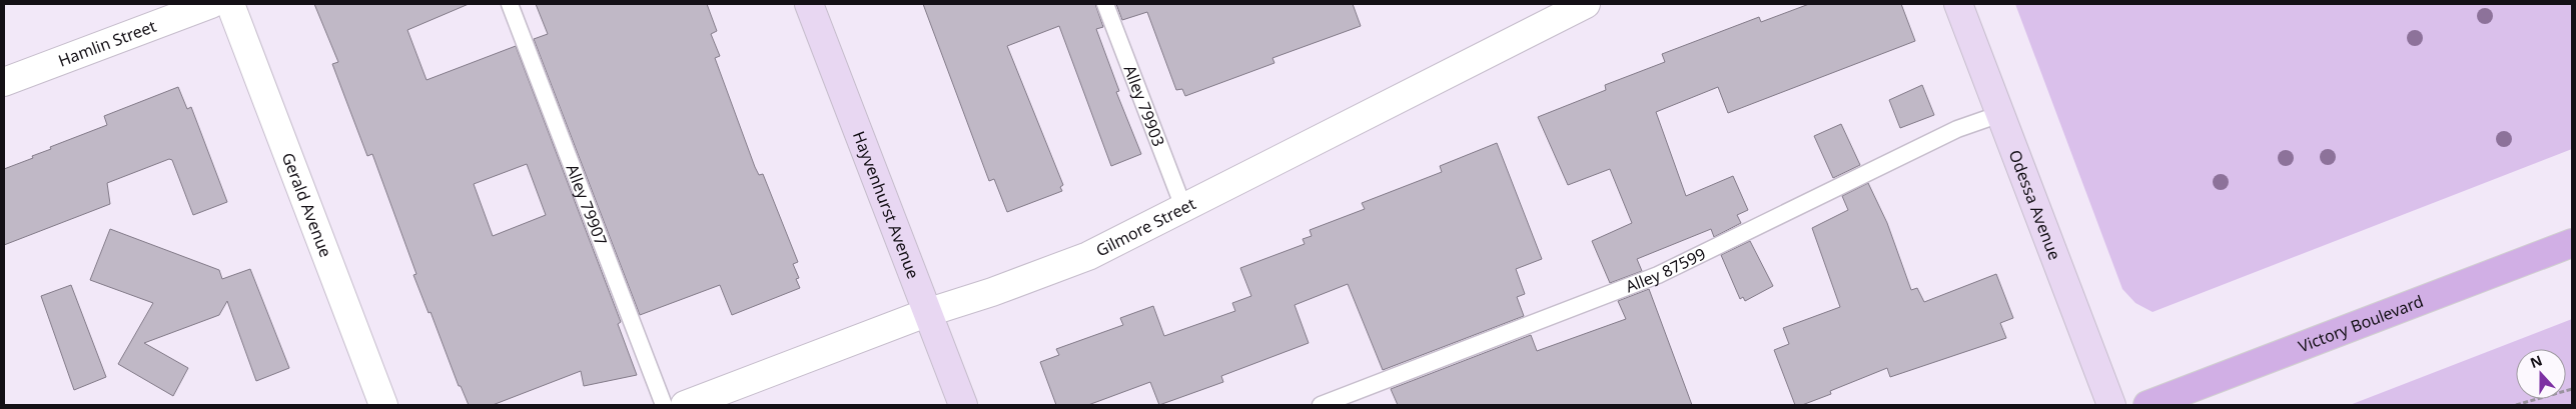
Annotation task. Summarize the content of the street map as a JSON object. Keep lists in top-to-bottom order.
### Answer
{
  "streets": {
    "main road": ["Odessa Avenue", "Hayvenhurst Avenue", "Victory Boulevard"],
    "street": ["Hamlin Street", "Gerald Avenue", "Gilmore Street"],
    "lane": ["Alley 79903", "Alley 79907", "Alley 87599"]
  },
  "crossings": [
    ["Alley 79903", "Gilmore Street"],
    ["Odessa Avenue", "Alley 87599"],
    ["Hayvenhurst Avenue", "Gilmore Street"]
  ],
  "north": "top"
}
